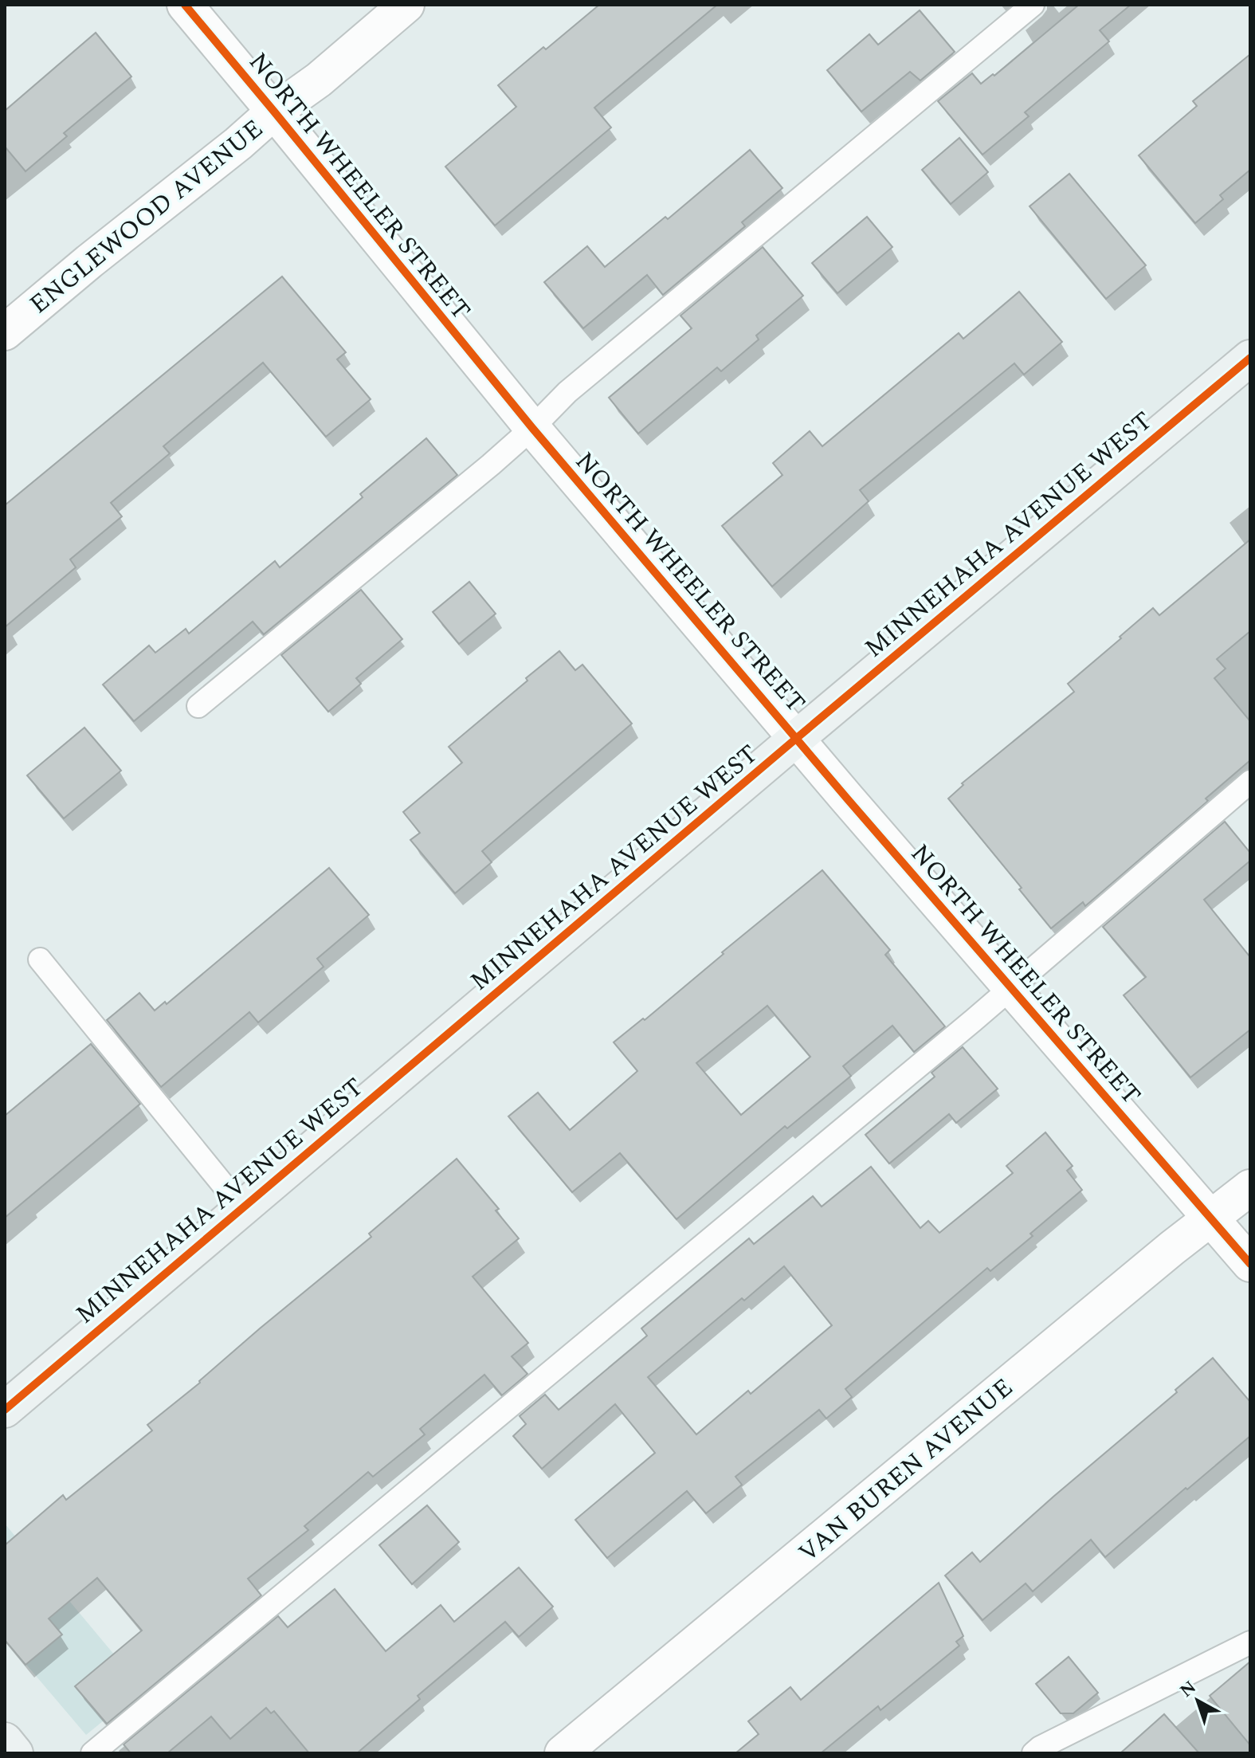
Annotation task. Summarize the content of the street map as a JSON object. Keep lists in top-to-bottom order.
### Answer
{
  "streets": {
    "street": [
      "NORTH WHEELER STREET",
      "ENGLEWOOD AVENUE",
      "MINNEHAHA AVENUE WEST",
      "VAN BUREN AVENUE"
    ]
  },
  "crossings": [
    ["NORTH WHEELER STREET", "ENGLEWOOD AVENUE"],
    ["NORTH WHEELER STREET", "MINNEHAHA AVENUE WEST"],
    ["NORTH WHEELER STREET", "VAN BUREN AVENUE"]
  ],
  "north": "top left"
}
